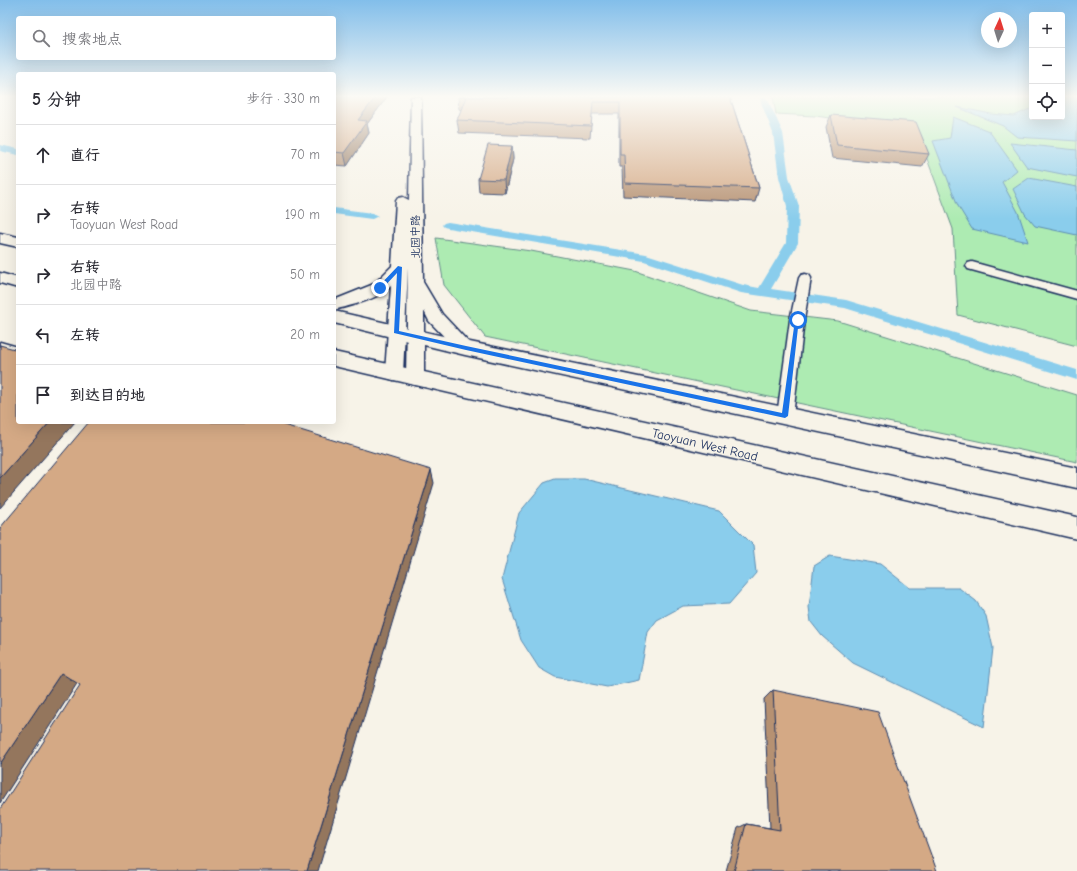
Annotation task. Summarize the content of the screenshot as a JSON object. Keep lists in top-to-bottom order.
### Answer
{
  "streets": {
    "main road": ["Taoyuan West Road"],
    "street": ["北园中路"]
  },
  "crossings": [
    ["北园中路", "Taoyuan West Road"]
  ],
  "north": "top",
  "page": {
    "map_buttons": ["+", "−"],
    "search": "搜索地点",
    "heading": ["5 分钟", "步行 · 330 m"],
    "list": [
      ["直行", "70 m"],
      ["右转", "Taoyuan West Road", "190 m"],
      ["右转", "北园中路", "50 m"],
      ["左转", "20 m"],
      "到达目的地"
    ]
  }
}
